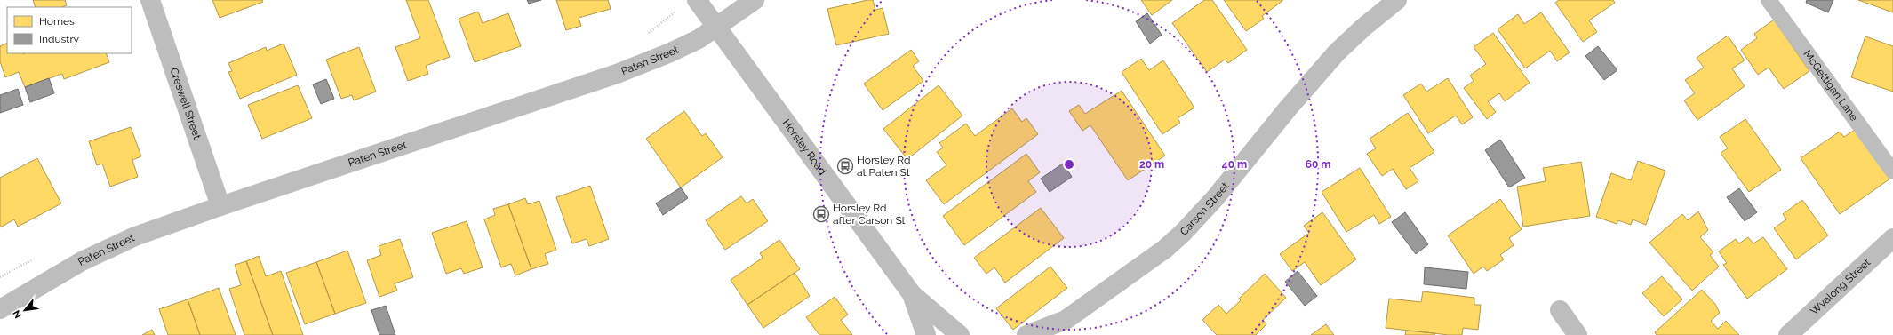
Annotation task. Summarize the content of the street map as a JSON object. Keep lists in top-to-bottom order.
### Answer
{
  "streets": {
    "street": [
      "Paten Street",
      "Creswell Street",
      "Horsley Road",
      "Carson Street",
      "Wyalong Street"
    ],
    "lane": ["McGettigan Lane"]
  },
  "crossings": [
    ["Paten Street", "Creswell Street"],
    ["Paten Street", "Horsley Road"]
  ],
  "places": {
    "bus stop": ["Horsley Rd at Paten St", "Horsley Rd after Carson St"]
  },
  "legend": ["Homes", "Industry"],
  "north": "bottom left",
  "rings": ["20 m", "40 m", "60 m"]
}
